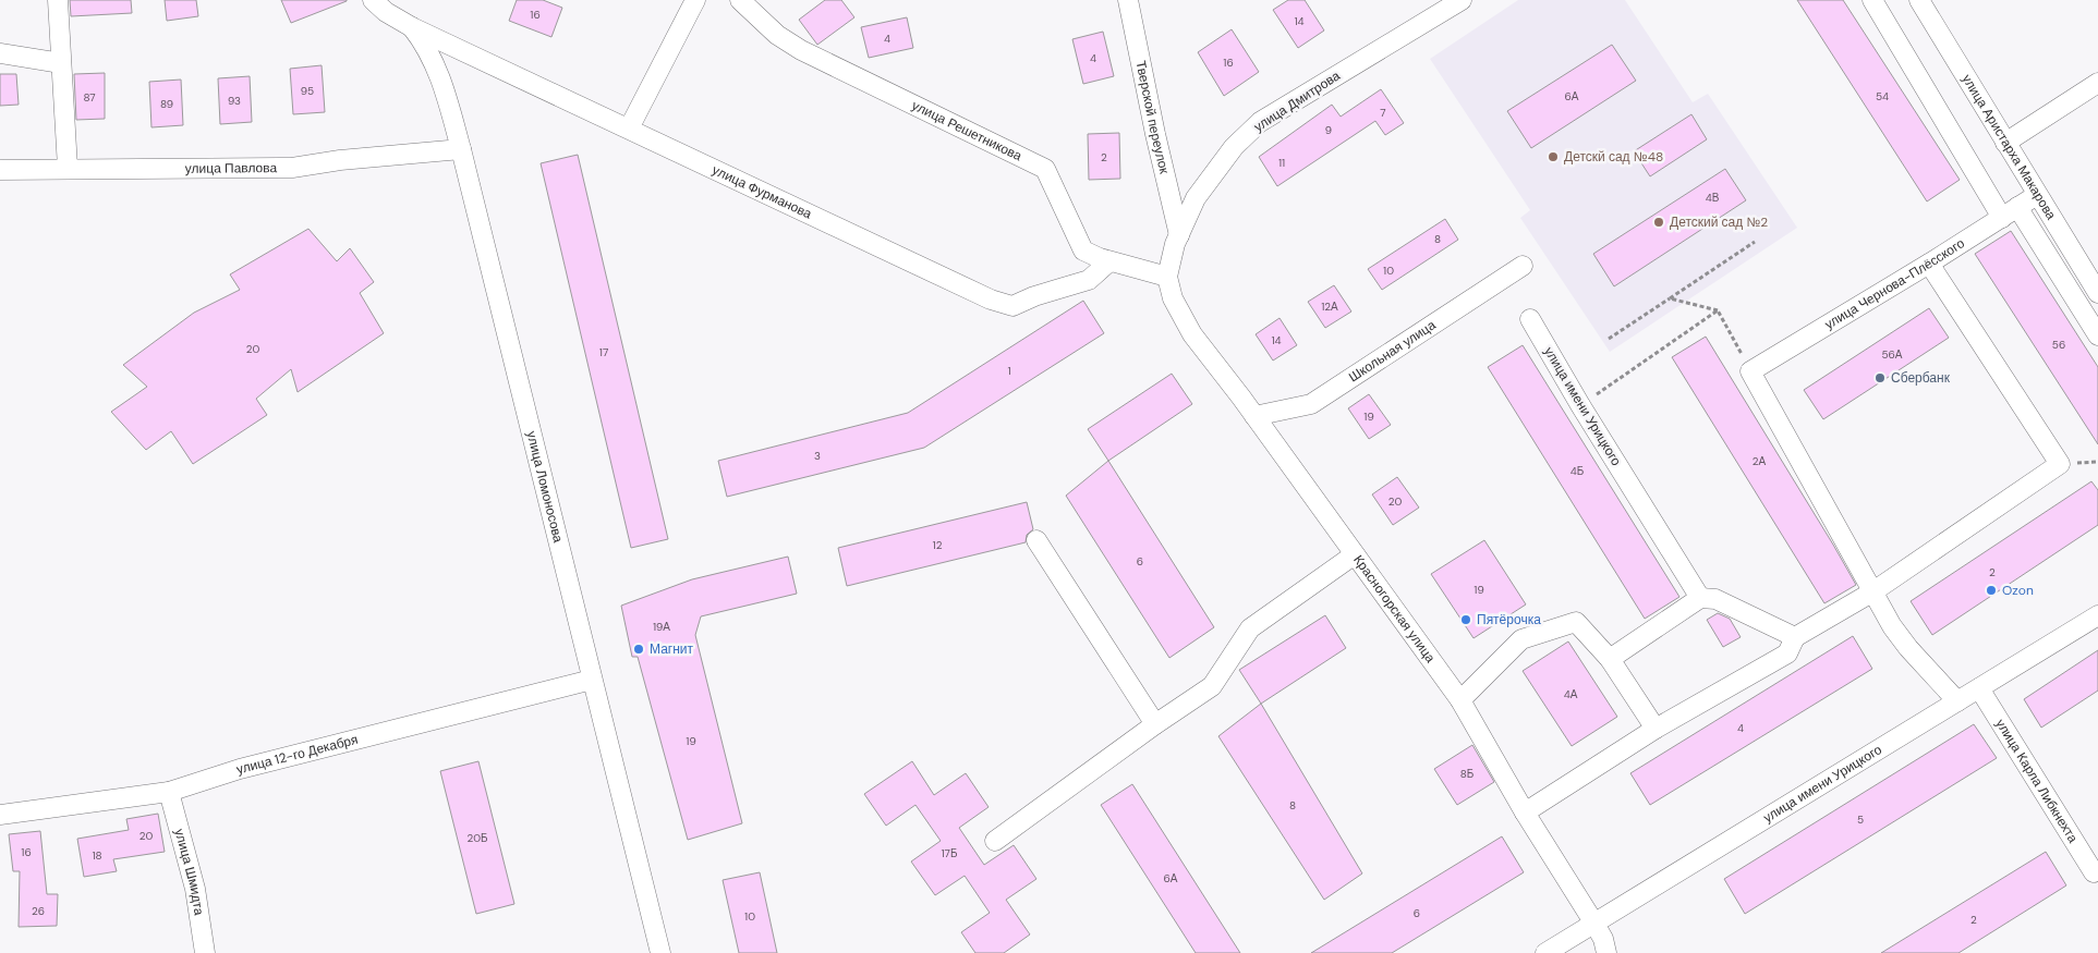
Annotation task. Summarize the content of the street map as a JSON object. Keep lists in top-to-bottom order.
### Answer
{
  "streets": {
    "street": [
      "улица Дмитрова",
      "Тверской переулок",
      "улица Решетникова",
      "улица Аристарха Макарова",
      "улица Павлова",
      "улица Фурманова",
      "улица Чернова-Плёсского",
      "Школьная улица",
      "улица имени Урицкого",
      "улица Ломоносова",
      "Красногорская улица",
      "улица 12-го Декабря",
      "улица Карла Либкнехта",
      "улица Шмидта"
    ]
  },
  "crossings": [
    ["улица Дмитрова", "Тверской переулок"],
    ["улица Дмитрова", "улица Решетникова"],
    ["улица Дмитрова", "Красногорская улица"],
    ["улица Решетникова", "улица Фурманова"],
    ["улица Решетникова", "Красногорская улица"],
    ["улица Аристарха Макарова", "улица Чернова-Плёсского"],
    ["улица Павлова", "улица Ломоносова"],
    ["улица Фурманова", "улица Ломоносова"],
    ["Школьная улица", "Красногорская улица"],
    ["улица имени Урицкого", "Красногорская улица"],
    ["улица имени Урицкого", "улица Карла Либкнехта"],
    ["улица Ломоносова", "улица 12-го Декабря"],
    ["улица 12-го Декабря", "улица Шмидта"]
  ],
  "places": [
    "Детскй сад №48",
    "Детский сад №2",
    "Сбербанк",
    "Ozon",
    "Пятёрочка",
    "Магнит"
  ],
  "house_numbers": [
    "16",
    "14",
    "4",
    "4",
    "16",
    "95",
    "6А",
    "54",
    "87",
    "93",
    "89",
    "7",
    "9",
    "2",
    "11",
    "4В",
    "8",
    "10",
    "12А",
    "14",
    "56",
    "20",
    "17",
    "56А",
    "1",
    "19",
    "3",
    "2А",
    "4Б",
    "20",
    "12",
    "6",
    "2",
    "19",
    "19А",
    "4А",
    "4",
    "19",
    "8Б",
    "8",
    "5",
    "20",
    "20Б",
    "16",
    "17Б",
    "18",
    "6А",
    "26",
    "6",
    "10",
    "2"
  ]
}
